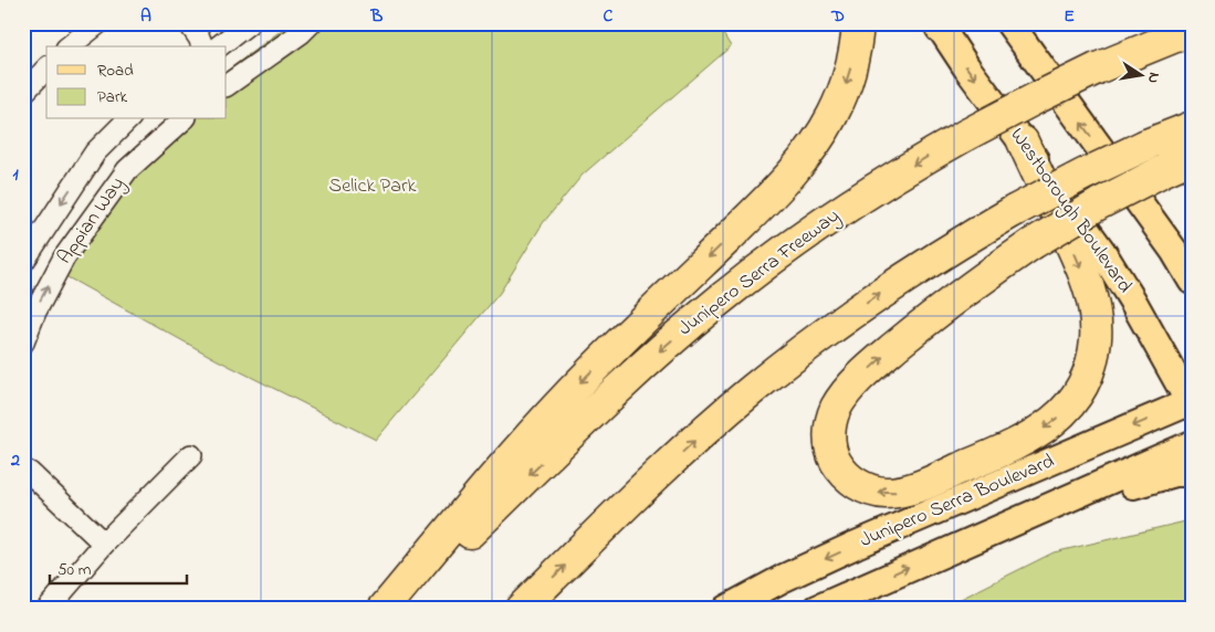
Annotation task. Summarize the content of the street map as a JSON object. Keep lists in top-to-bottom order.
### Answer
{
  "streets": {
    "highway": ["Junipero Serra Freeway"],
    "main road": ["Westborough Boulevard", "Junipero Serra Boulevard"],
    "street": ["Appian Way"]
  },
  "crossings": [
    ["Westborough Boulevard", "Junipero Serra Boulevard"]
  ],
  "parks": ["Selick Park"],
  "legend": ["Road", "Park"],
  "scale_bar": "50 m",
  "north": "right",
  "grid": {
    "columns": [
      "A",
      "B",
      "C",
      "D",
      "E"
    ],
    "rows": ["1", "2"]
  }
}
